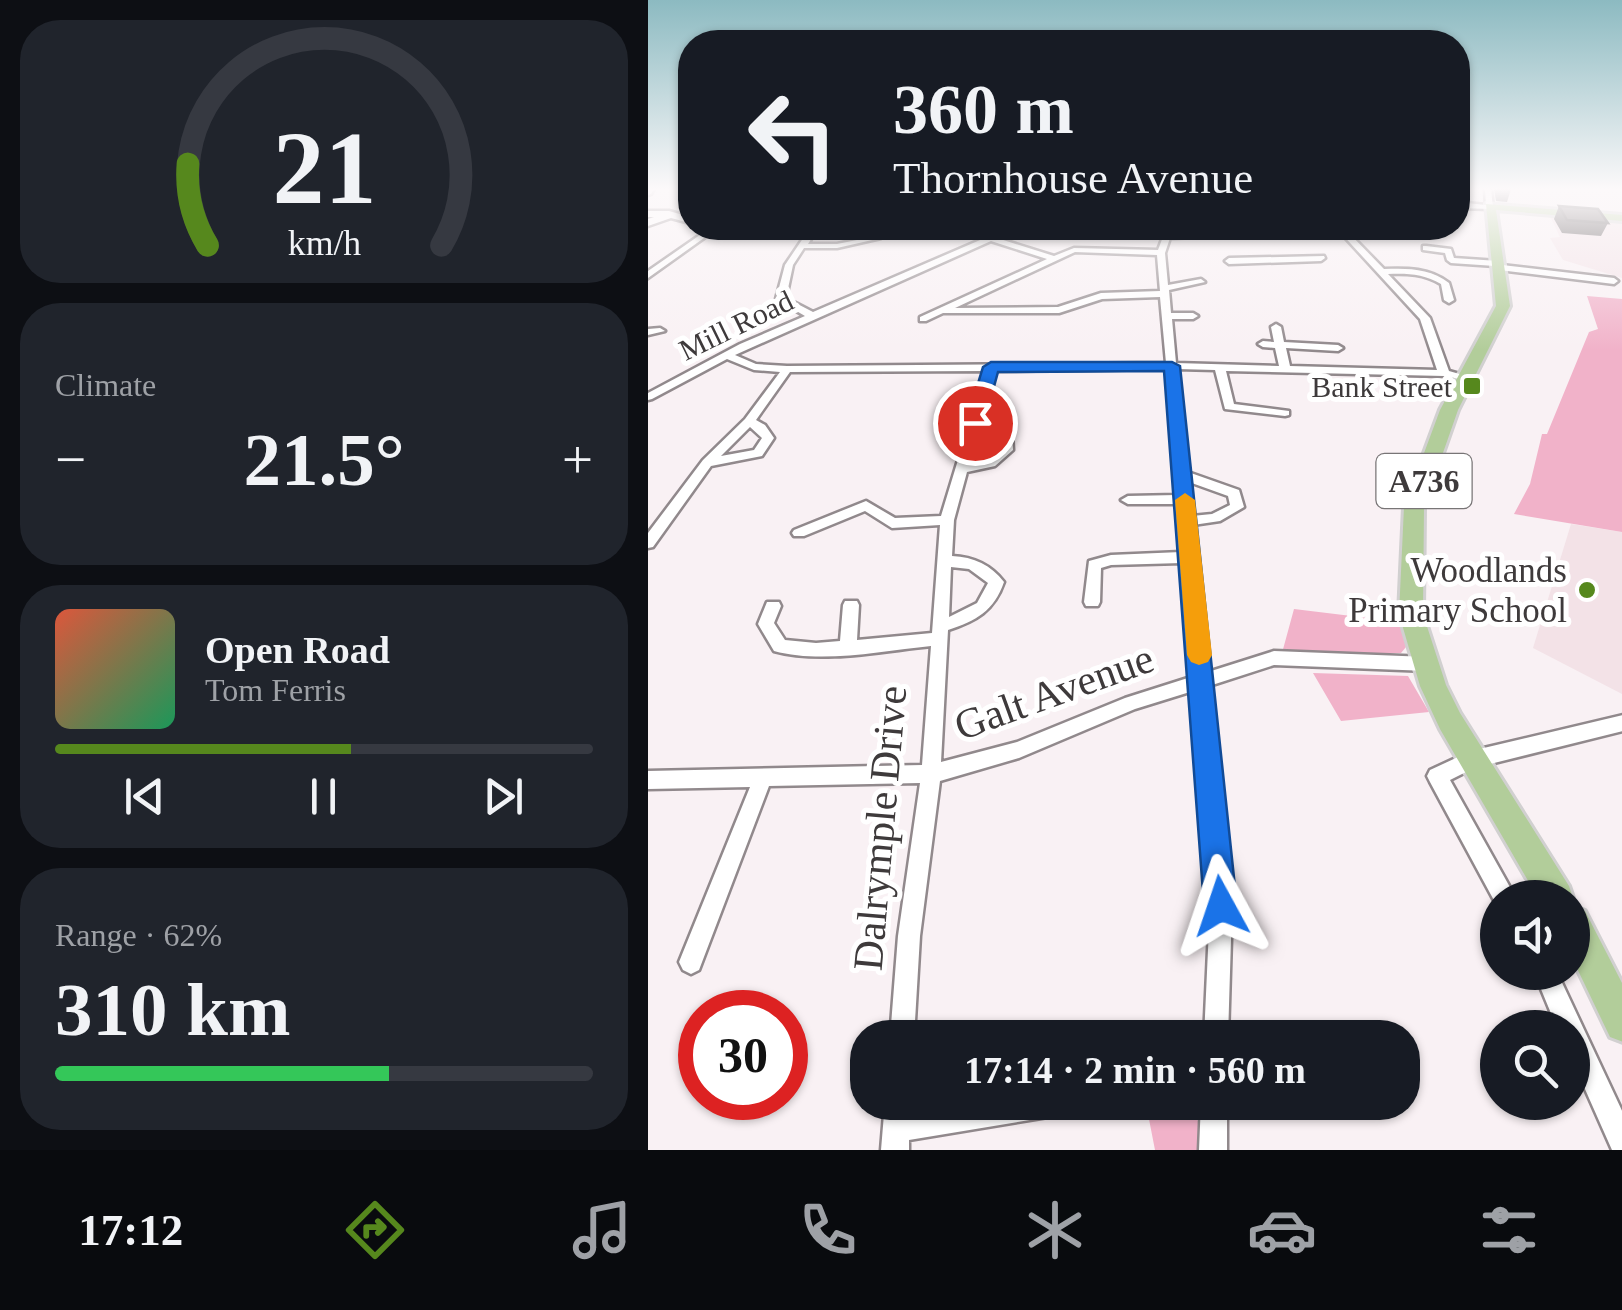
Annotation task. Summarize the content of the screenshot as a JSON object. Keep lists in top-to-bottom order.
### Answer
{
  "streets": {
    "main road": ["A736"],
    "street": ["Mill Road", "Galt Avenue", "Dalrymple Drive"]
  },
  "crossings": [
    ["A736", "Galt Avenue"],
    ["Galt Avenue", "Dalrymple Drive"]
  ],
  "places": {
    "transit": ["Bank Street"],
    "other": ["Woodlands Primary School"]
  },
  "page": {
    "turn": ["360 m", "Thornhouse Avenue"],
    "tile": [
      "Climate",
      ["Range · 62%", "310 km"]
    ],
    "heat": ["−", "21.5°", "+"],
    "song": ["Open Road", "Tom Ferris"],
    "limit": "30",
    "trip": "17:14 · 2 min · 560 m",
    "tabs": "17:12",
    "gauge": ["21", "km/h"]
  }
}
